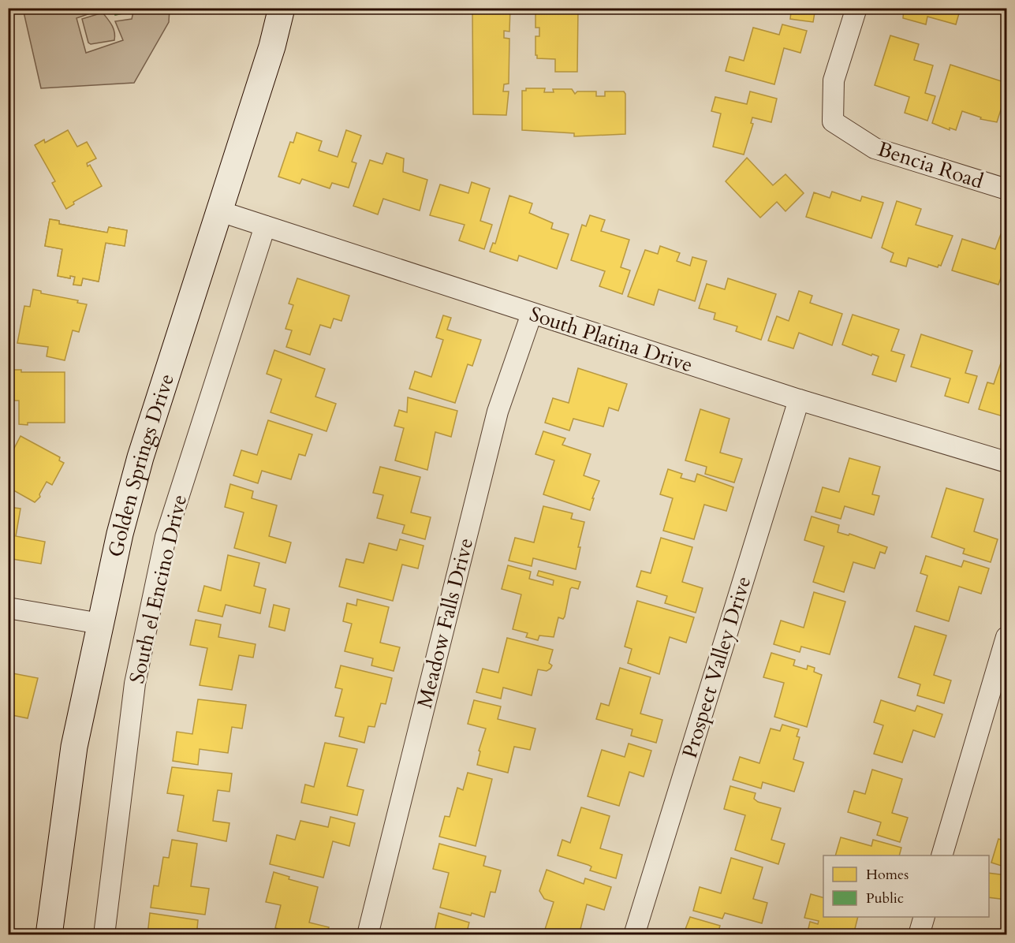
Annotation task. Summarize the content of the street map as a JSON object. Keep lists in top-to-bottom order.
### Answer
{
  "streets": {
    "main road": ["Golden Springs Drive"],
    "street": [
      "Bencia Road",
      "South Platina Drive",
      "South el Encino Drive",
      "Meadow Falls Drive",
      "Prospect Valley Drive"
    ]
  },
  "crossings": [
    ["South Platina Drive", "Golden Springs Drive"],
    ["South Platina Drive", "South el Encino Drive"],
    ["South Platina Drive", "Meadow Falls Drive"],
    ["South Platina Drive", "Prospect Valley Drive"]
  ],
  "legend": ["Homes", "Public"]
}
